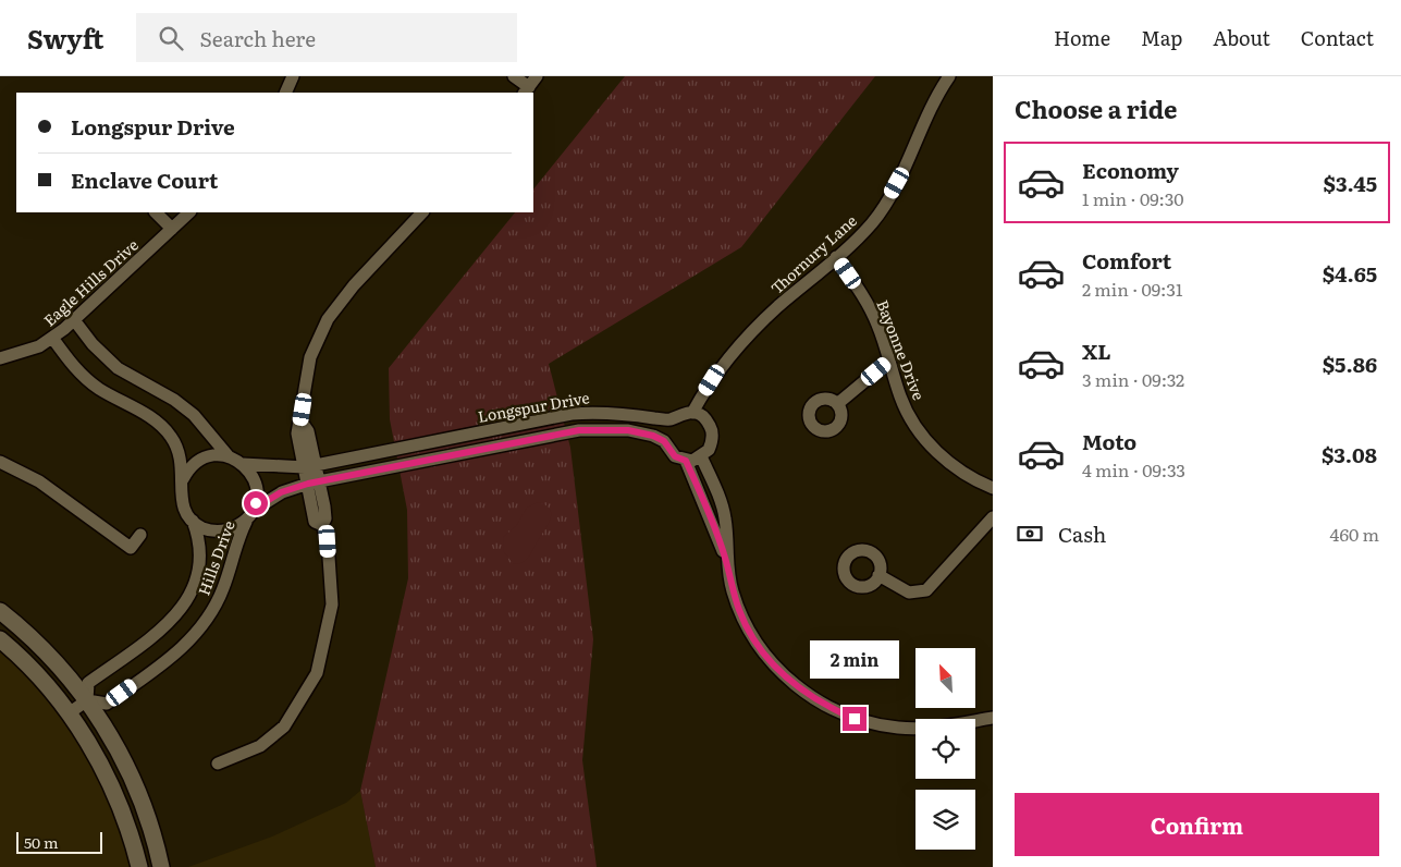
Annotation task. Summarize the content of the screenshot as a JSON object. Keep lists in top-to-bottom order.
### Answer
{
  "streets": {
    "street": [
      "Thornury Lane",
      "Eagle Hills Drive",
      "Bayonne Drive",
      "Longspur Drive",
      "Hills Drive"
    ]
  },
  "crossings": [
    ["Thornury Lane", "Bayonne Drive"],
    ["Thornury Lane", "Longspur Drive"],
    ["Eagle Hills Drive", "Hills Drive"],
    ["Longspur Drive", "Hills Drive"]
  ],
  "scale_bar": "50 m",
  "north": "top left",
  "page": {
    "header": "Swyft",
    "search": "Search here",
    "nav": [
      "Home",
      "Map",
      "About",
      "Contact"
    ],
    "heading": "Choose a ride",
    "banner": ["Longspur Drive", "Enclave Court"],
    "list": [
      {
        "name": "Economy",
        "note": "1 min · 09:30",
        "value": "$3.45"
      },
      {
        "name": "Comfort",
        "note": "2 min · 09:31",
        "value": "$4.65"
      },
      {
        "name": "XL",
        "note": "3 min · 09:32",
        "value": "$5.86"
      },
      {
        "name": "Moto",
        "note": "4 min · 09:33",
        "value": "$3.08"
      }
    ],
    "pay": ["Cash", "460 m"],
    "bubble": "2 min",
    "buttons": "Confirm",
    "scale": "50 m"
  }
}
